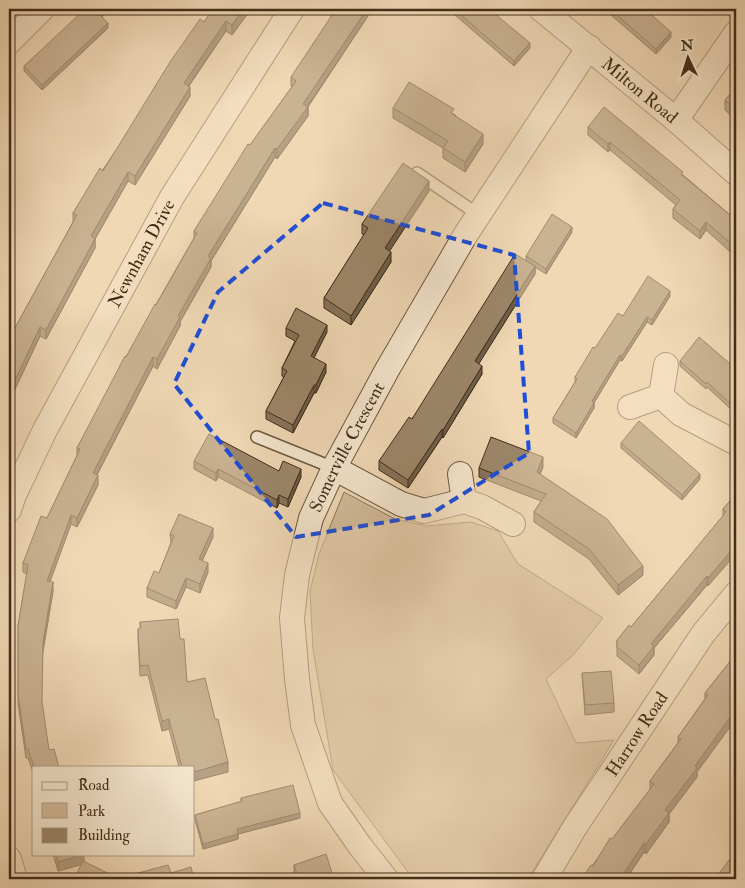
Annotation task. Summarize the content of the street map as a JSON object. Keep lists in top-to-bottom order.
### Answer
{
  "streets": {
    "street": [
      "Milton Road",
      "Newnham Drive",
      "Somerville Crescent",
      "Harrow Road"
    ]
  },
  "crossings": [
    ["Milton Road", "Somerville Crescent"]
  ],
  "legend": ["Road", "Park", "Building"],
  "north": "top"
}
